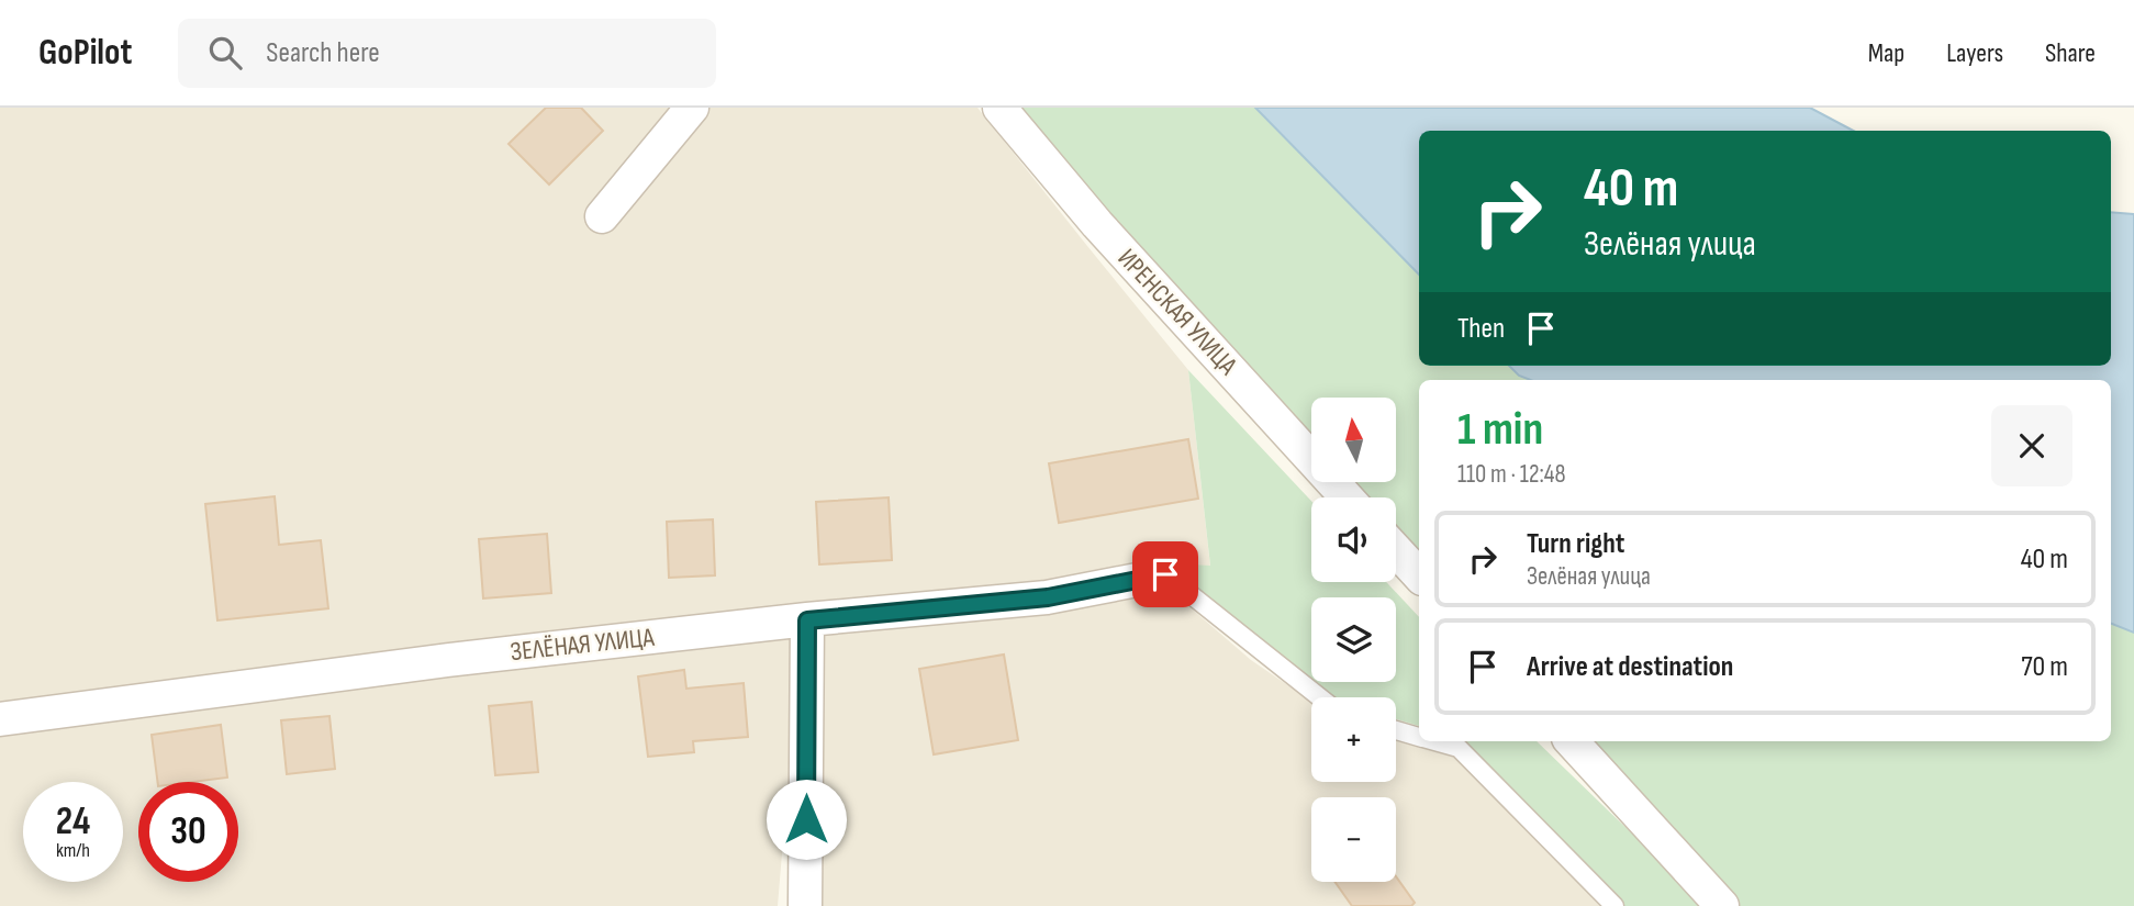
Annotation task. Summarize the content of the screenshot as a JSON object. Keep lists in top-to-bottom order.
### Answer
{
  "streets": {
    "street": ["ИРЕНСКАЯ УЛИЦА", "ЗЕЛЁНАЯ УЛИЦА"]
  },
  "north": "top",
  "page": {
    "header": "GoPilot",
    "search": "Search here",
    "nav": ["Map", "Layers", "Share"],
    "turn": ["40 m", "Зелёная улица"],
    "then": "Then",
    "heading": ["1 min", "110 m · 12:48"],
    "map_buttons": ["+", "−"],
    "list": [
      {
        "name": "Turn right",
        "note": "Зелёная улица",
        "value": "40 m"
      },
      {
        "name": "Arrive at destination",
        "value": "70 m"
      }
    ],
    "speed": "24 km/h",
    "limit": "30"
  }
}
